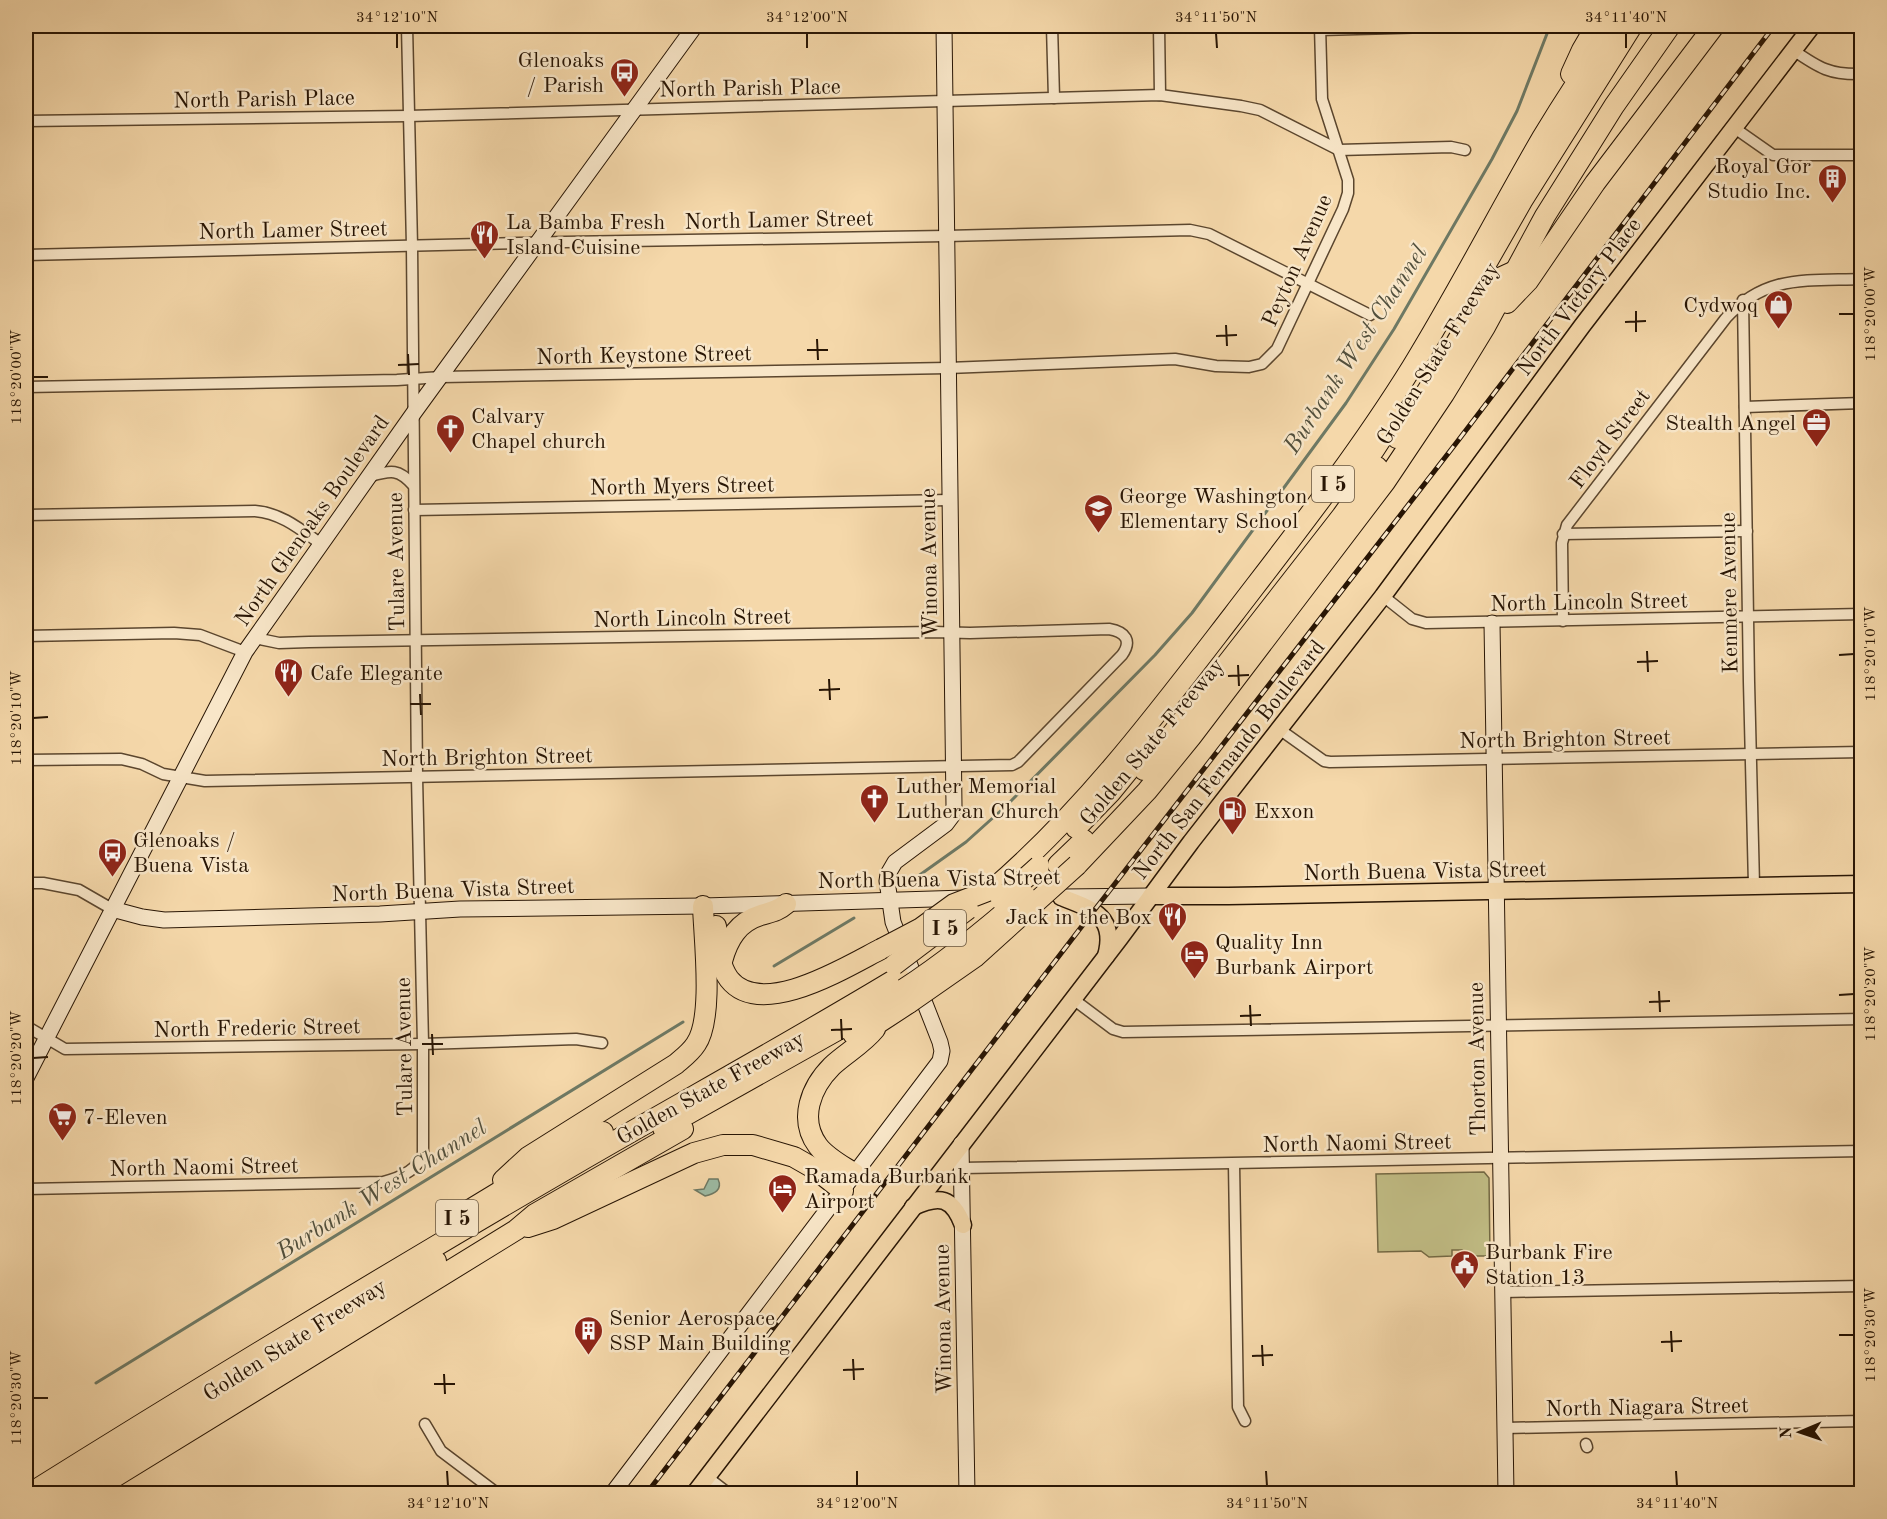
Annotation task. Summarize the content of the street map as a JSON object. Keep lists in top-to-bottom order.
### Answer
{
  "streets": {
    "highway": ["Golden State Freeway", "I 5"],
    "main road": [
      "North Victory Place",
      "North Glenoaks Boulevard",
      "Winona Avenue",
      "North San Fernando Boulevard",
      "North Buena Vista Street",
      "Thorton Avenue"
    ],
    "street": [
      "North Parish Place",
      "North Lamer Street",
      "Peyton Avenue",
      "North Keystone Street",
      "Floyd Street",
      "North Myers Street",
      "Tulare Avenue",
      "Kenmere Avenue",
      "North Lincoln Street",
      "North Brighton Street",
      "North Frederic Street",
      "North Naomi Street",
      "North Niagara Street"
    ]
  },
  "crossings": [
    ["North Parish Place", "Peyton Avenue"],
    ["North Parish Place", "North Glenoaks Boulevard"],
    ["North Parish Place", "Tulare Avenue"],
    ["North Parish Place", "Winona Avenue"],
    ["North Lamer Street", "Peyton Avenue"],
    ["North Lamer Street", "North Glenoaks Boulevard"],
    ["North Lamer Street", "Tulare Avenue"],
    ["North Lamer Street", "Winona Avenue"],
    ["Peyton Avenue", "North Keystone Street"],
    ["North Victory Place", "North Lincoln Street"],
    ["North Victory Place", "North San Fernando Boulevard"],
    ["North Keystone Street", "North Glenoaks Boulevard"],
    ["North Keystone Street", "Tulare Avenue"],
    ["North Keystone Street", "Winona Avenue"],
    ["Floyd Street", "Kenmere Avenue"],
    ["North Myers Street", "Tulare Avenue"],
    ["North Myers Street", "Winona Avenue"],
    ["North Glenoaks Boulevard", "Tulare Avenue"],
    ["North Glenoaks Boulevard", "North Lincoln Street"],
    ["North Glenoaks Boulevard", "North Brighton Street"],
    ["North Glenoaks Boulevard", "North Buena Vista Street"],
    ["North Glenoaks Boulevard", "North Frederic Street"],
    ["Tulare Avenue", "North Lincoln Street"],
    ["Tulare Avenue", "North Brighton Street"],
    ["Tulare Avenue", "North Buena Vista Street"],
    ["Tulare Avenue", "North Frederic Street"],
    ["Tulare Avenue", "North Naomi Street"],
    ["Winona Avenue", "North Lincoln Street"],
    ["Winona Avenue", "North Brighton Street"],
    ["Winona Avenue", "North San Fernando Boulevard"],
    ["Winona Avenue", "North Buena Vista Street"],
    ["Winona Avenue", "North Naomi Street"],
    ["Kenmere Avenue", "North Lincoln Street"],
    ["Kenmere Avenue", "North Brighton Street"],
    ["Kenmere Avenue", "North Buena Vista Street"],
    ["North Lincoln Street", "North Brighton Street"],
    ["North Lincoln Street", "North San Fernando Boulevard"],
    ["North Lincoln Street", "Thorton Avenue"],
    ["North Brighton Street", "North San Fernando Boulevard"],
    ["North Brighton Street", "Thorton Avenue"],
    ["North San Fernando Boulevard", "North Buena Vista Street"],
    ["North Buena Vista Street", "Thorton Avenue"],
    ["Thorton Avenue", "North Naomi Street"],
    ["Thorton Avenue", "North Niagara Street"]
  ],
  "water": ["Burbank West Channel"],
  "places": {
    "bus stop": ["Glenoaks / Parish", "Glenoaks / Buena Vista"],
    "building": ["Royal Gor Studio Inc.", "Senior Aerospace SSP Main Building"],
    "restaurant": ["La Bamba Fresh Island Cuisine", "Cafe Elegante", "Jack in the Box"],
    "shop": ["Cydwoq"],
    "office": ["Stealth Angel"],
    "church": ["Calvary Chapel church", "Luther Memorial Lutheran Church"],
    "school or university": ["George Washington Elementary School"],
    "fuel station": ["Exxon"],
    "hotel": ["Quality Inn Burbank Airport", "Ramada Burbank Airport"],
    "supermarket": ["7-Eleven"],
    "public building": ["Burbank Fire Station 13"]
  },
  "north": "left",
  "coordinates": [
    "34°12'10\"N",
    "34°12'00\"N",
    "34°11'50\"N",
    "34°11'40\"N",
    "118°20'00\"W",
    "118°20'10\"W",
    "118°20'20\"W",
    "118°20'30\"W"
  ]
}
